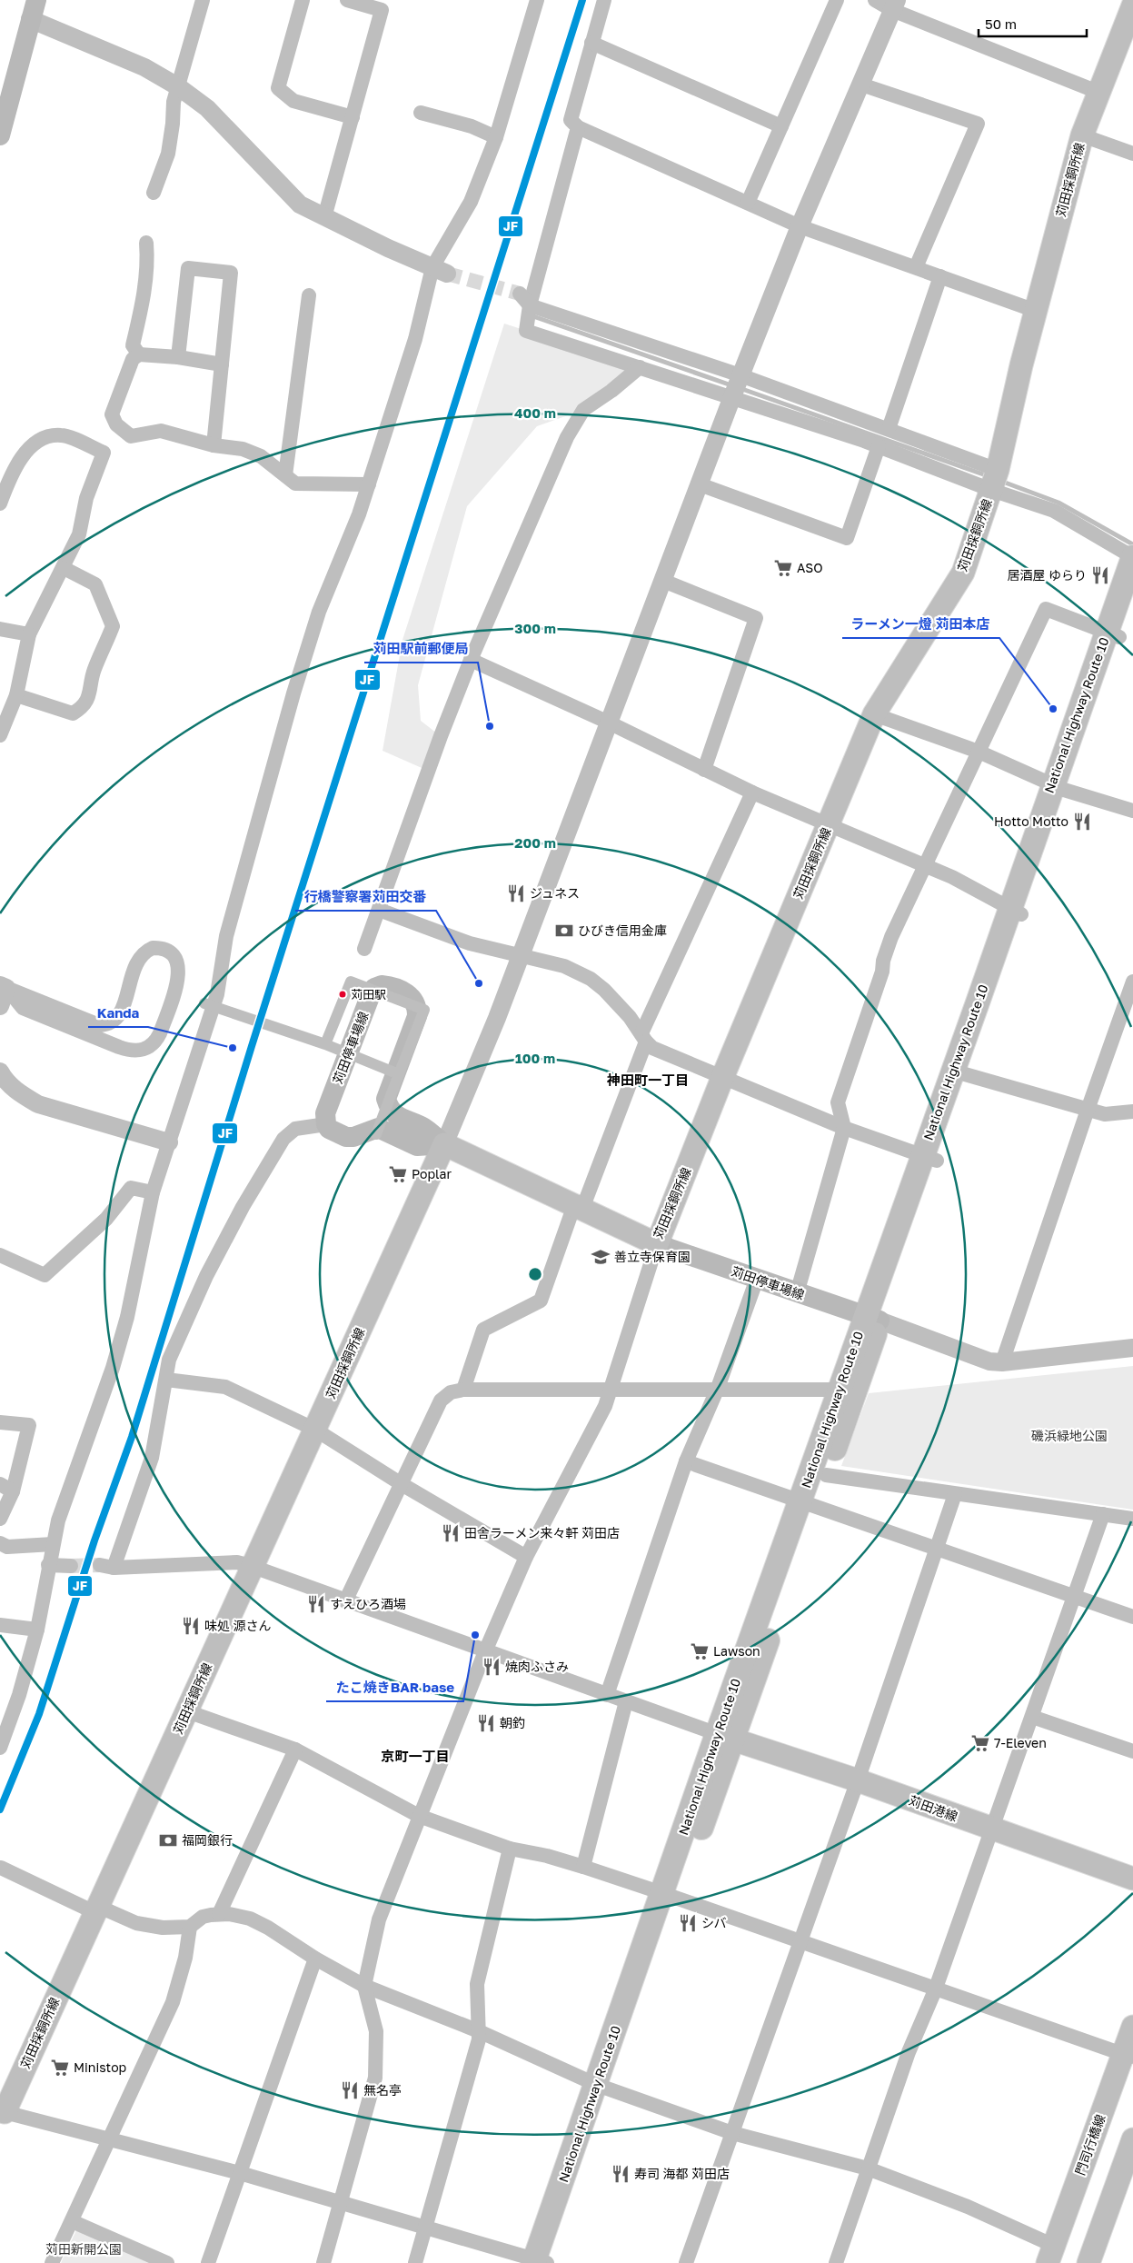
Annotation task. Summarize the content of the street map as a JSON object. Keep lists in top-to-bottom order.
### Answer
{
  "streets": {
    "highway": ["National Highway Route 10"],
    "main road": [
      "苅田採銅所線",
      "苅田停車場線",
      "苅田港線",
      "門司行橋線"
    ]
  },
  "crossings": [
    ["苅田採銅所線", "苅田停車場線"],
    ["National Highway Route 10", "苅田停車場線"],
    ["National Highway Route 10", "苅田港線"]
  ],
  "districts": ["神田町一丁目", "京町一丁目"],
  "parks": ["磯浜緑地公園", "苅田新開公園"],
  "places": {
    "supermarket": [
      "ASO",
      "Poplar",
      "Lawson",
      "7-Eleven",
      "Ministop"
    ],
    "restaurant": [
      "居酒屋 ゆらり",
      "Hotto Motto",
      "ジュネス",
      "田舎ラーメン来々軒 苅田店",
      "すえひろ酒場",
      "味処 源さん",
      "焼肉ふさみ",
      "朝釣",
      "シバ",
      "無名亭",
      "寿司 海都 苅田店"
    ],
    "other": [
      "ラーメン一燈 苅田本店",
      "苅田駅前郵便局",
      "行橋警察署苅田交番",
      "苅田駅",
      "Kanda",
      "たこ焼きBAR base"
    ],
    "bank": ["ひびき信用金庫", "福岡銀行"],
    "school or university": ["善立寺保育園"]
  },
  "lines": ["transit line JF"],
  "scale_bar": "50 m",
  "rings": [
    "400 m",
    "300 m",
    "200 m",
    "100 m"
  ]
}
